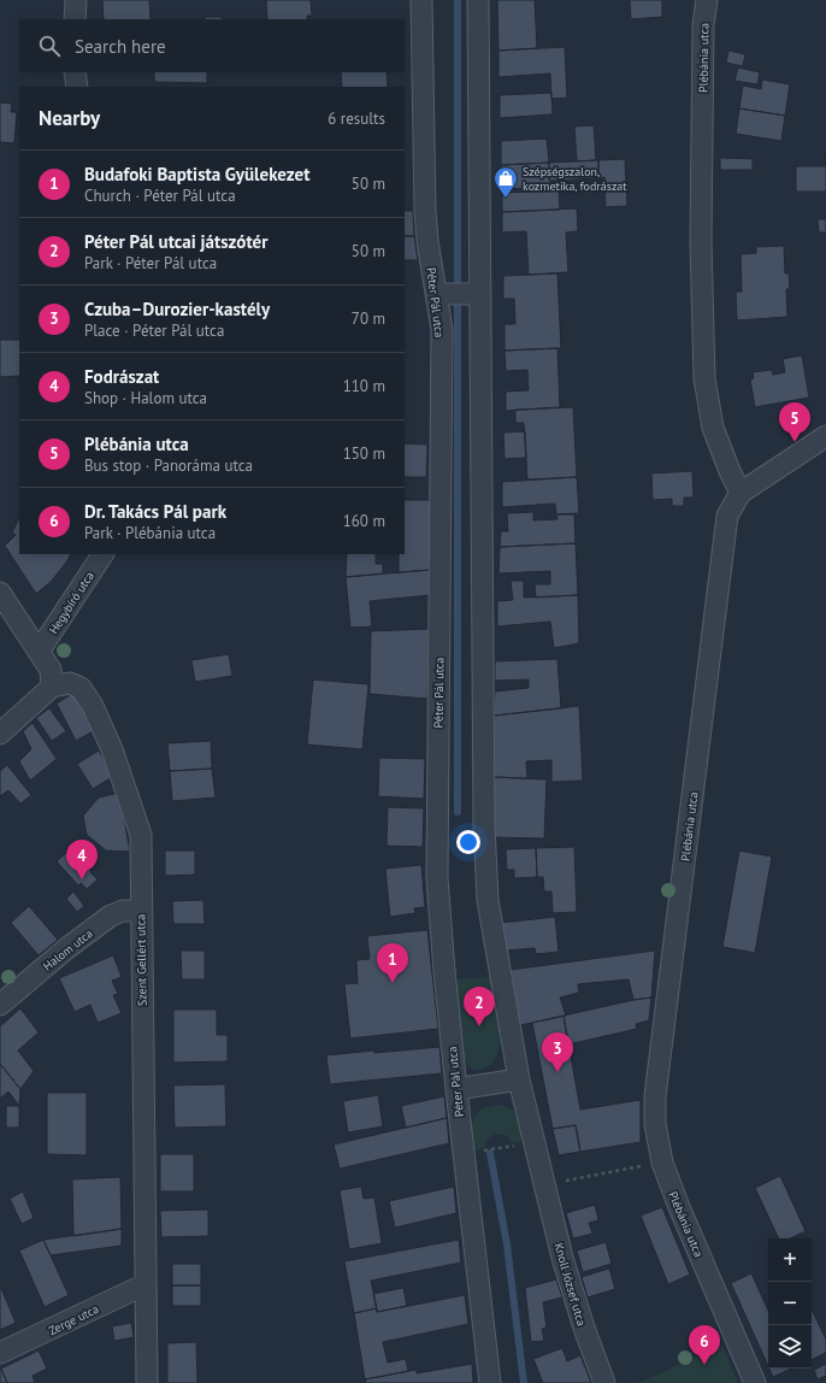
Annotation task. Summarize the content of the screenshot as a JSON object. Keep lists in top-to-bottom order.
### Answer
{
  "streets": {
    "street": [
      "Plébánia utca",
      "Péter Pál utca",
      "Hegybíró utca",
      "Halom utca",
      "Szent Gellért utca",
      "Knoll József utca",
      "Zerge utca"
    ]
  },
  "crossings": [
    ["Halom utca", "Szent Gellért utca"],
    ["Szent Gellért utca", "Zerge utca"]
  ],
  "places": {
    "shop": ["Szépségszalon, kozmetika, fodrászat"]
  },
  "page": {
    "search": "Search here",
    "heading": ["Nearby", "6 results"],
    "list": [
      {
        "mark": "1",
        "name": "Budafoki Baptista Gyülekezet",
        "note": "Church · Péter Pál utca",
        "value": "50 m"
      },
      {
        "mark": "2",
        "name": "Péter Pál utcai játszótér",
        "note": "Park · Péter Pál utca",
        "value": "50 m"
      },
      {
        "mark": "3",
        "name": "Czuba–Durozier-kastély",
        "note": "Place · Péter Pál utca",
        "value": "70 m"
      },
      {
        "mark": "4",
        "name": "Fodrászat",
        "note": "Shop · Halom utca",
        "value": "110 m"
      },
      {
        "mark": "5",
        "name": "Plébánia utca",
        "note": "Bus stop · Panoráma utca",
        "value": "150 m"
      },
      {
        "mark": "6",
        "name": "Dr. Takács Pál park",
        "note": "Park · Plébánia utca",
        "value": "160 m"
      }
    ],
    "pins": [
      "5",
      "4",
      "1",
      "2",
      "3",
      "6"
    ],
    "map_buttons": ["+", "−"]
  }
}
